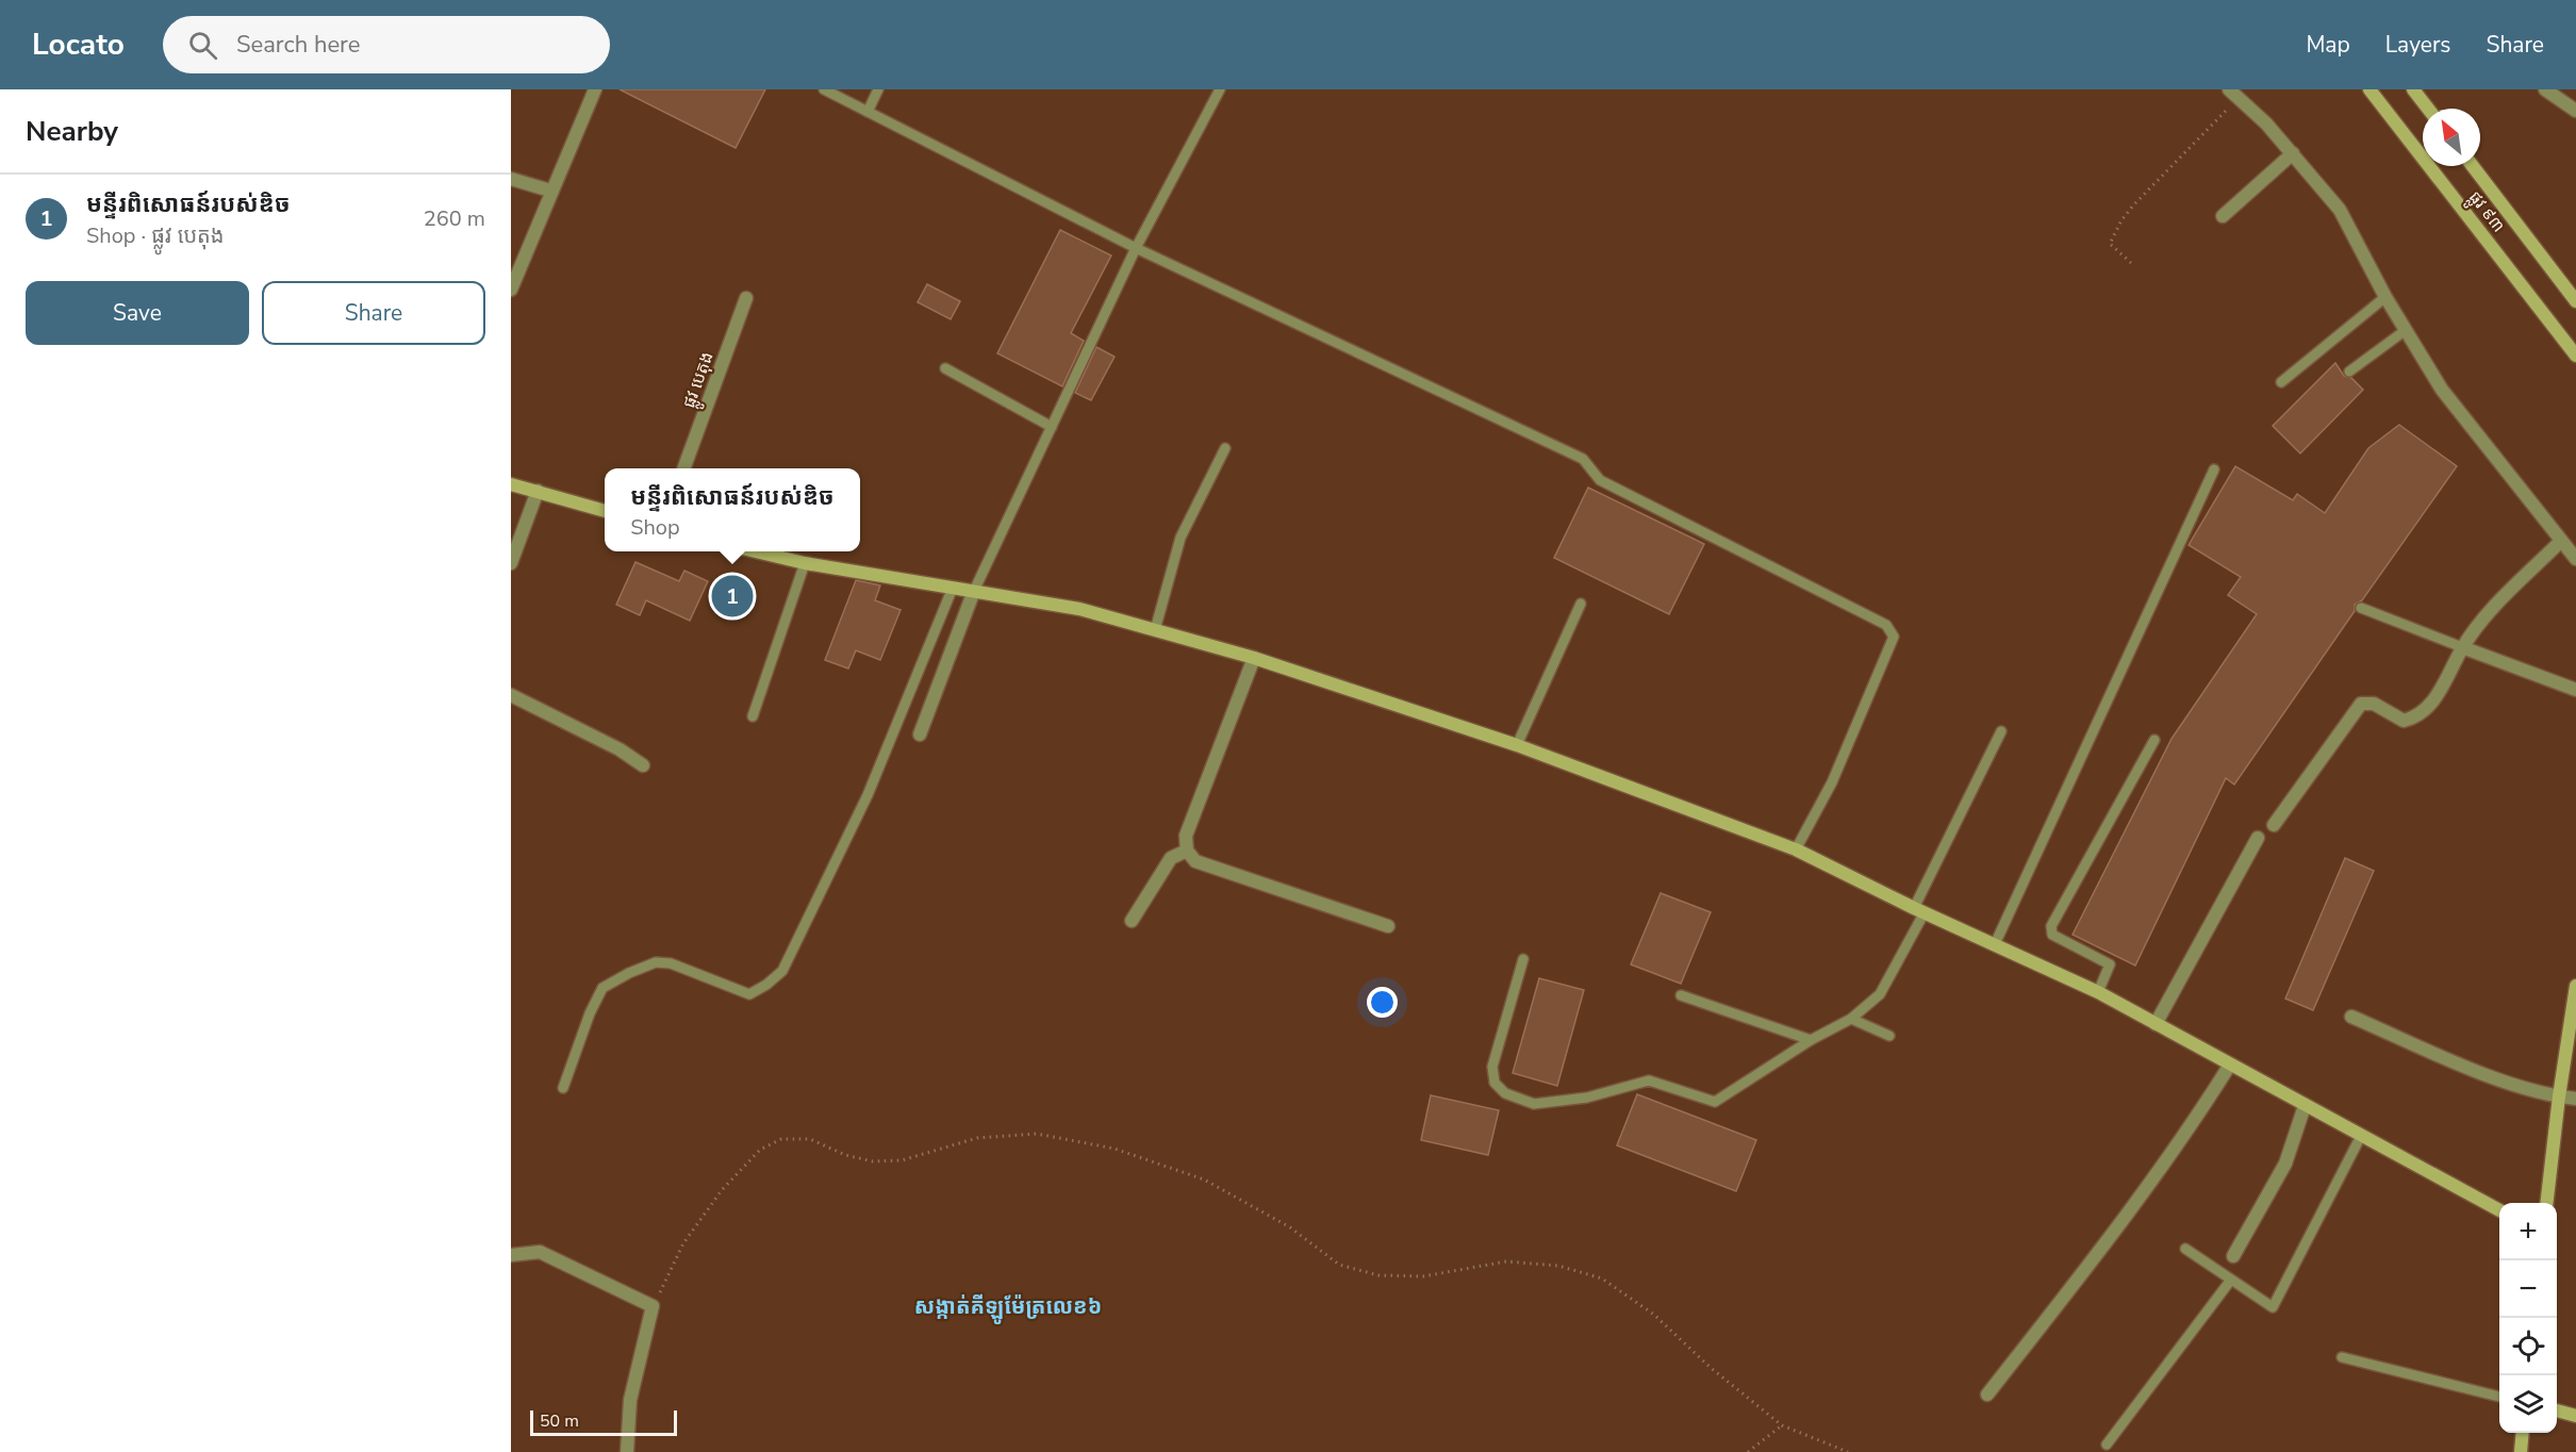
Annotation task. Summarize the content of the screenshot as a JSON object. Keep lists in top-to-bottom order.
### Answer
{
  "streets": {
    "street": ["ផ្លូវ ៩៣", "ផ្លូវ បេតុង"]
  },
  "districts": ["សង្កាត់គីឡូម៉ែត្រលេខ៦"],
  "scale_bar": "50 m",
  "north": "top left",
  "page": {
    "header": "Locato",
    "search": "Search here",
    "nav": ["Map", "Layers", "Share"],
    "heading": "Nearby",
    "list": [
      {
        "mark": "1",
        "name": "មន្ទីរពិសោធន៍របស់ឌិច",
        "note": "Shop · ផ្លូវ បេតុង",
        "value": "260 m"
      }
    ],
    "buttons": ["Save", "Share"],
    "popup": ["មន្ទីរពិសោធន៍របស់ឌិច", "Shop"],
    "pins": "1",
    "map_buttons": ["+", "−"],
    "scale": "50 m"
  }
}
